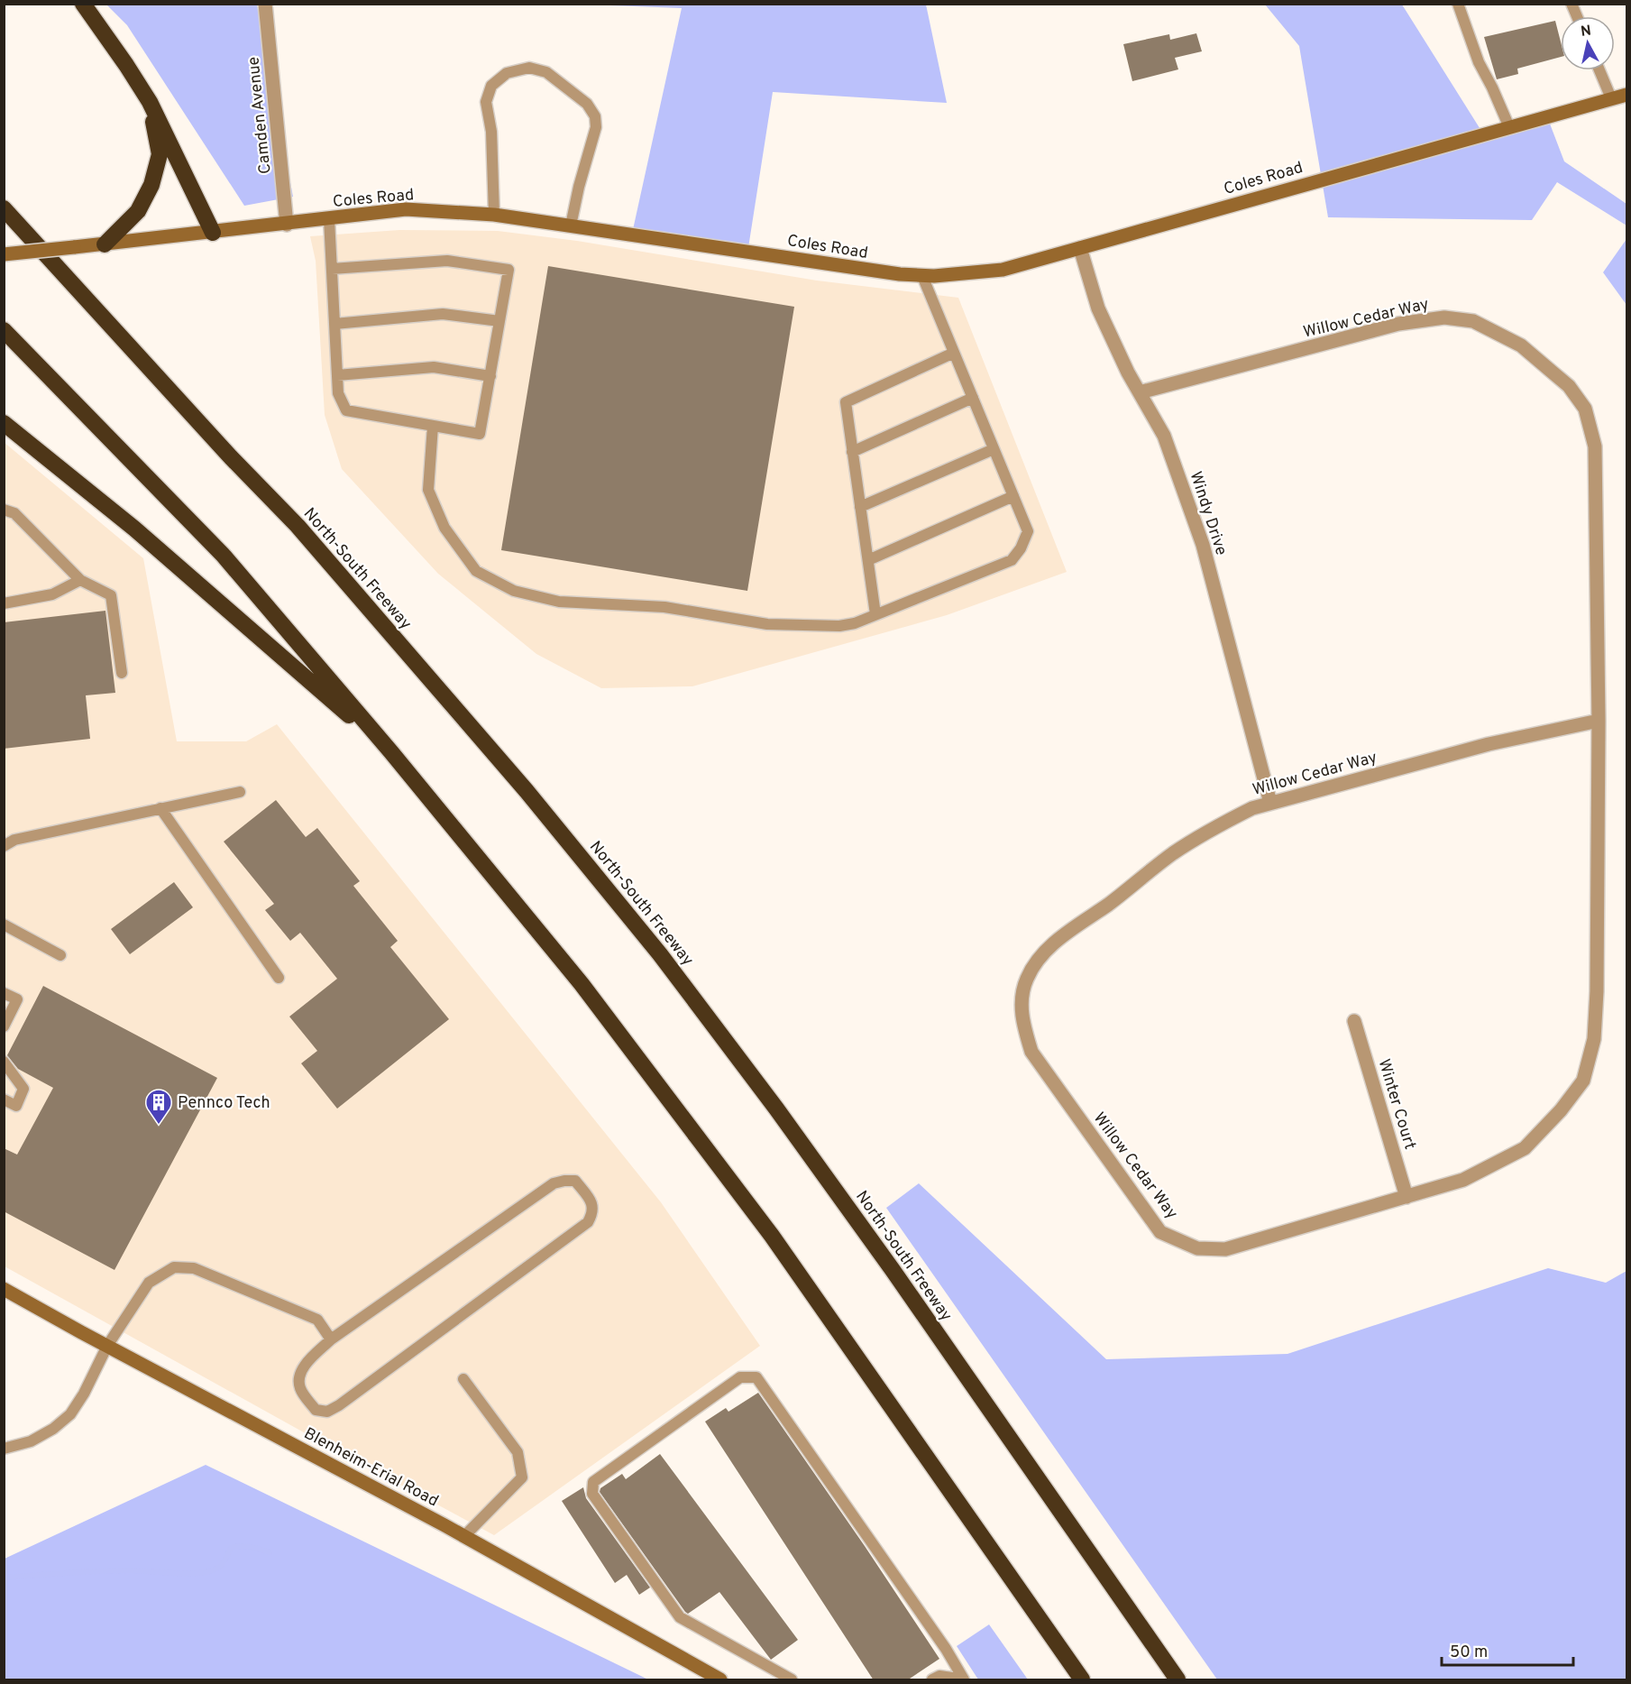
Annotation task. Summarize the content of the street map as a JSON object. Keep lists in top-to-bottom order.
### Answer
{
  "streets": {
    "highway": ["North-South Freeway"],
    "street": [
      "Camden Avenue",
      "Coles Road",
      "Willow Cedar Way",
      "Windy Drive",
      "Winter Court",
      "Blenheim-Erial Road"
    ]
  },
  "crossings": [
    ["Camden Avenue", "Coles Road"],
    ["Coles Road", "Windy Drive"],
    ["Willow Cedar Way", "Windy Drive"],
    ["Willow Cedar Way", "Winter Court"]
  ],
  "places": {
    "building": ["Pennco Tech"]
  },
  "scale_bar": "50 m",
  "north": "top"
}
